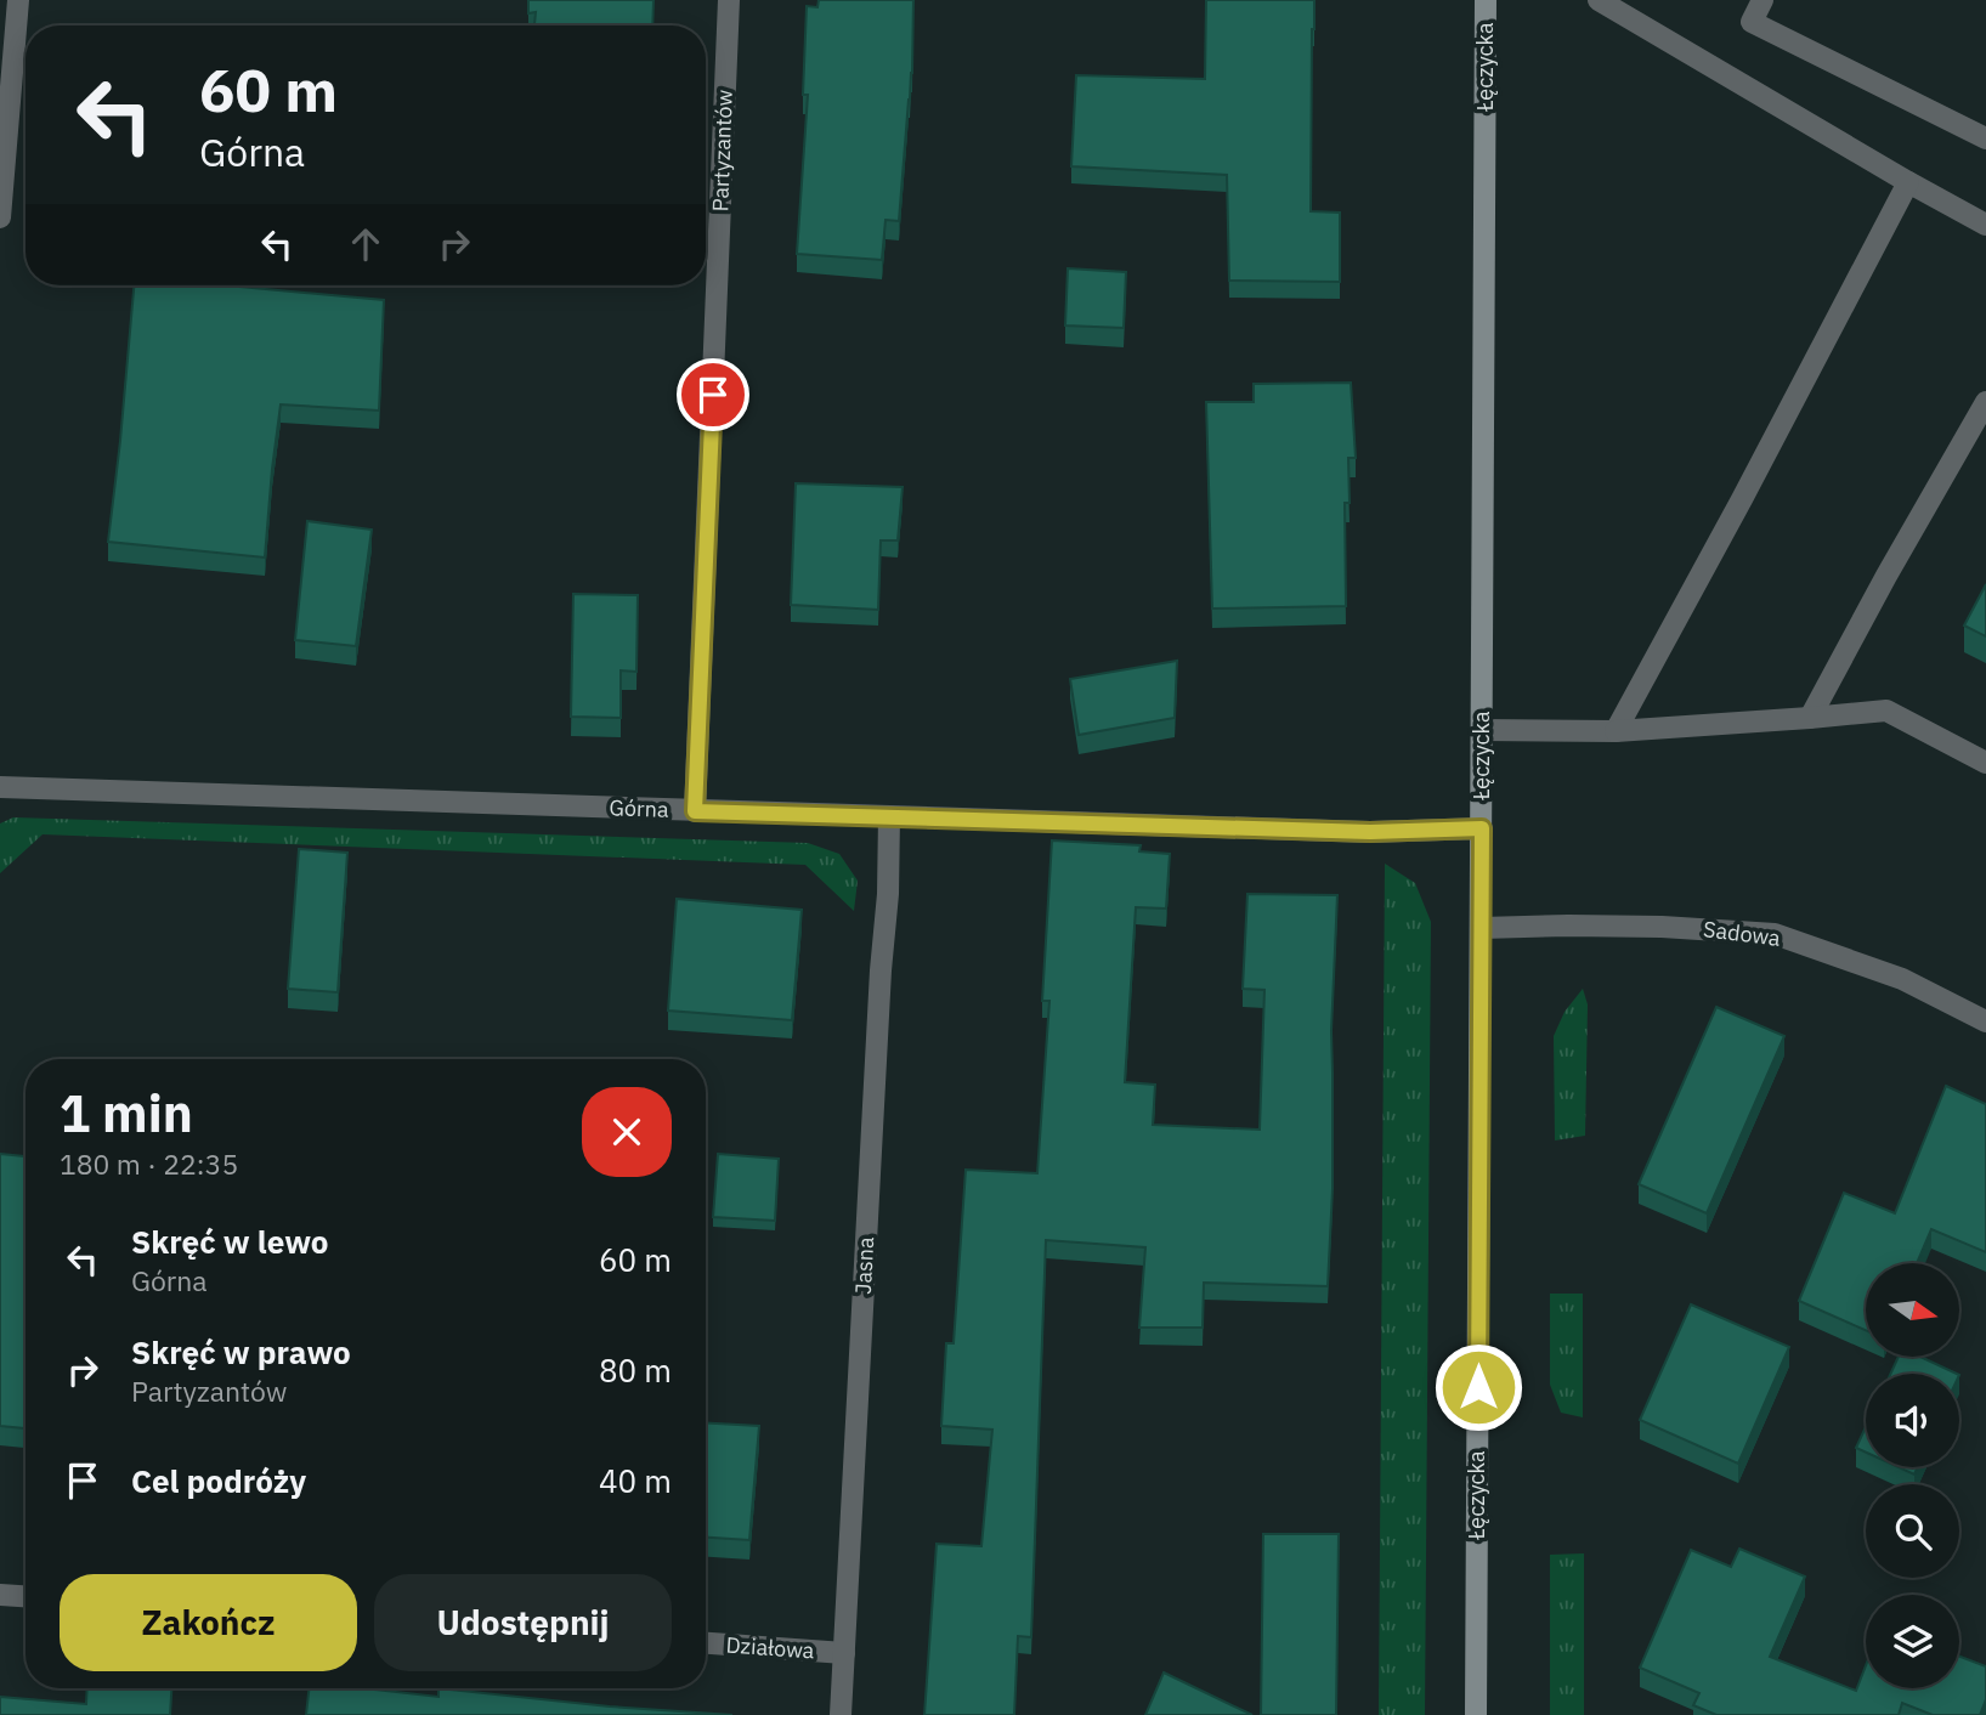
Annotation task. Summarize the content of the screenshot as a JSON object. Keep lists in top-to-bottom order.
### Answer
{
  "streets": {
    "main road": ["Łęczycka"],
    "street": [
      "Partyzantów",
      "Górna",
      "Sadowa",
      "Jasna",
      "Działowa"
    ]
  },
  "crossings": [
    ["Łęczycka", "Górna"],
    ["Łęczycka", "Sadowa"],
    ["Partyzantów", "Górna"],
    ["Górna", "Jasna"],
    ["Jasna", "Działowa"]
  ],
  "north": "right",
  "page": {
    "turn": ["60 m", "Górna"],
    "heading": ["1 min", "180 m · 22:35"],
    "list": [
      {
        "name": "Skręć w lewo",
        "note": "Górna",
        "value": "60 m"
      },
      {
        "name": "Skręć w prawo",
        "note": "Partyzantów",
        "value": "80 m"
      },
      {
        "name": "Cel podróży",
        "value": "40 m"
      }
    ],
    "buttons": ["Zakończ", "Udostępnij"]
  }
}
